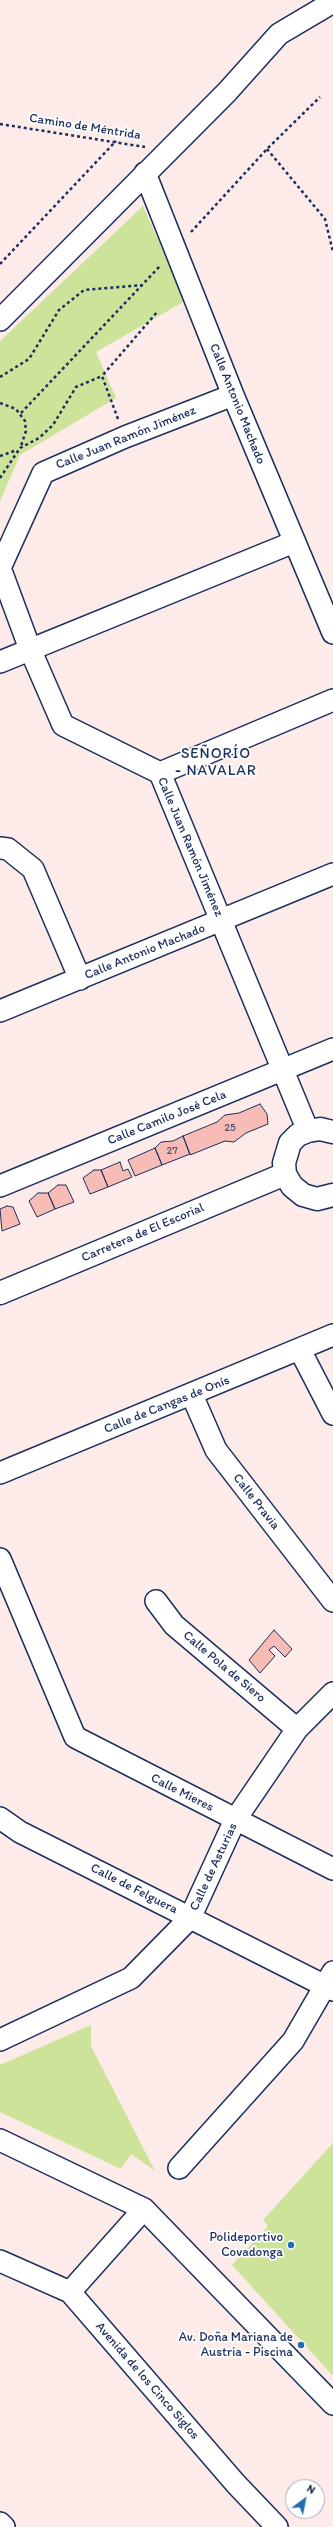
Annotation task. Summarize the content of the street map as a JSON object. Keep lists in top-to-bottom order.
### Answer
{
  "streets": {
    "street": [
      "Calle Antonio Machado",
      "Calle Juan Ramón Jiménez",
      "Calle Camilo José Cela",
      "Carretera de El Escorial",
      "Calle de Cangas de Onís",
      "Calle Pravia",
      "Calle Pola de Siero",
      "Calle Mieres",
      "Calle de Asturias",
      "Calle de Felguera",
      "Avenida de los Cinco Siglos"
    ],
    "path": ["Camino de Méntrida"]
  },
  "crossings": [
    ["Calle Antonio Machado", "Calle Juan Ramón Jiménez"],
    ["Calle Juan Ramón Jiménez", "Calle Camilo José Cela"],
    ["Calle de Cangas de Onís", "Calle Pravia"],
    ["Calle Pola de Siero", "Calle de Asturias"],
    ["Calle Mieres", "Calle de Asturias"],
    ["Calle de Asturias", "Calle de Felguera"]
  ],
  "districts": ["SEÑORÍO - NAVALAR"],
  "places": ["Polideportivo Covadonga", "Av. Doña Mariana de Austria - Piscina"],
  "house_numbers": ["25", "27"],
  "north": "top right"
}
